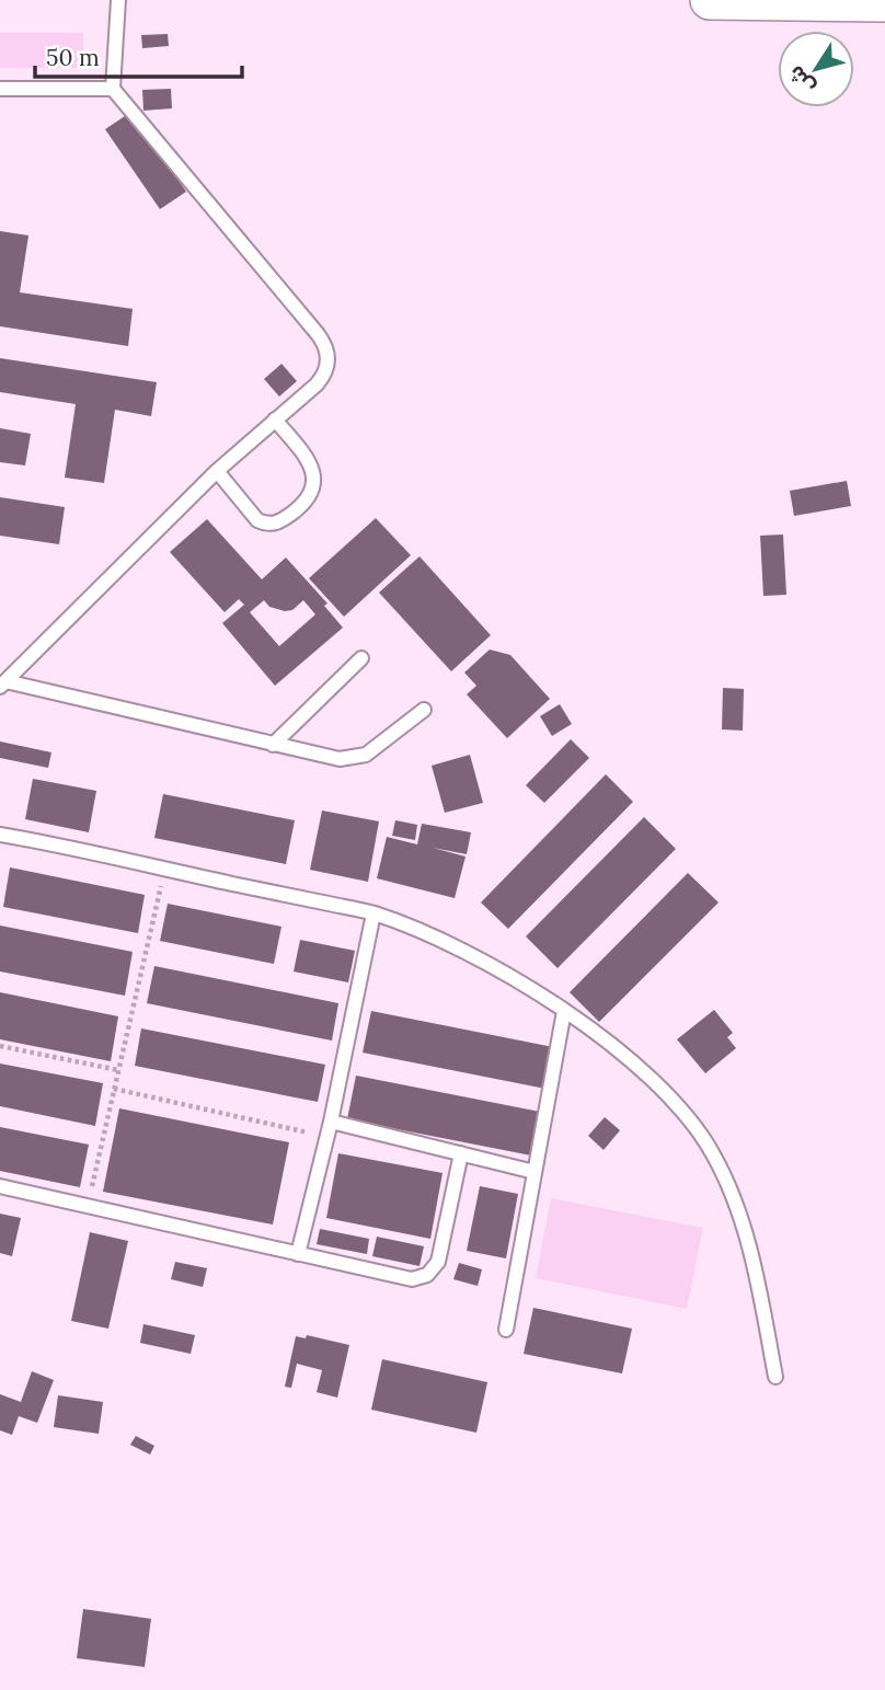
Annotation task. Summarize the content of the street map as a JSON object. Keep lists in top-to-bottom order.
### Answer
{
  "scale_bar": "50 m",
  "north": "bottom left"
}
